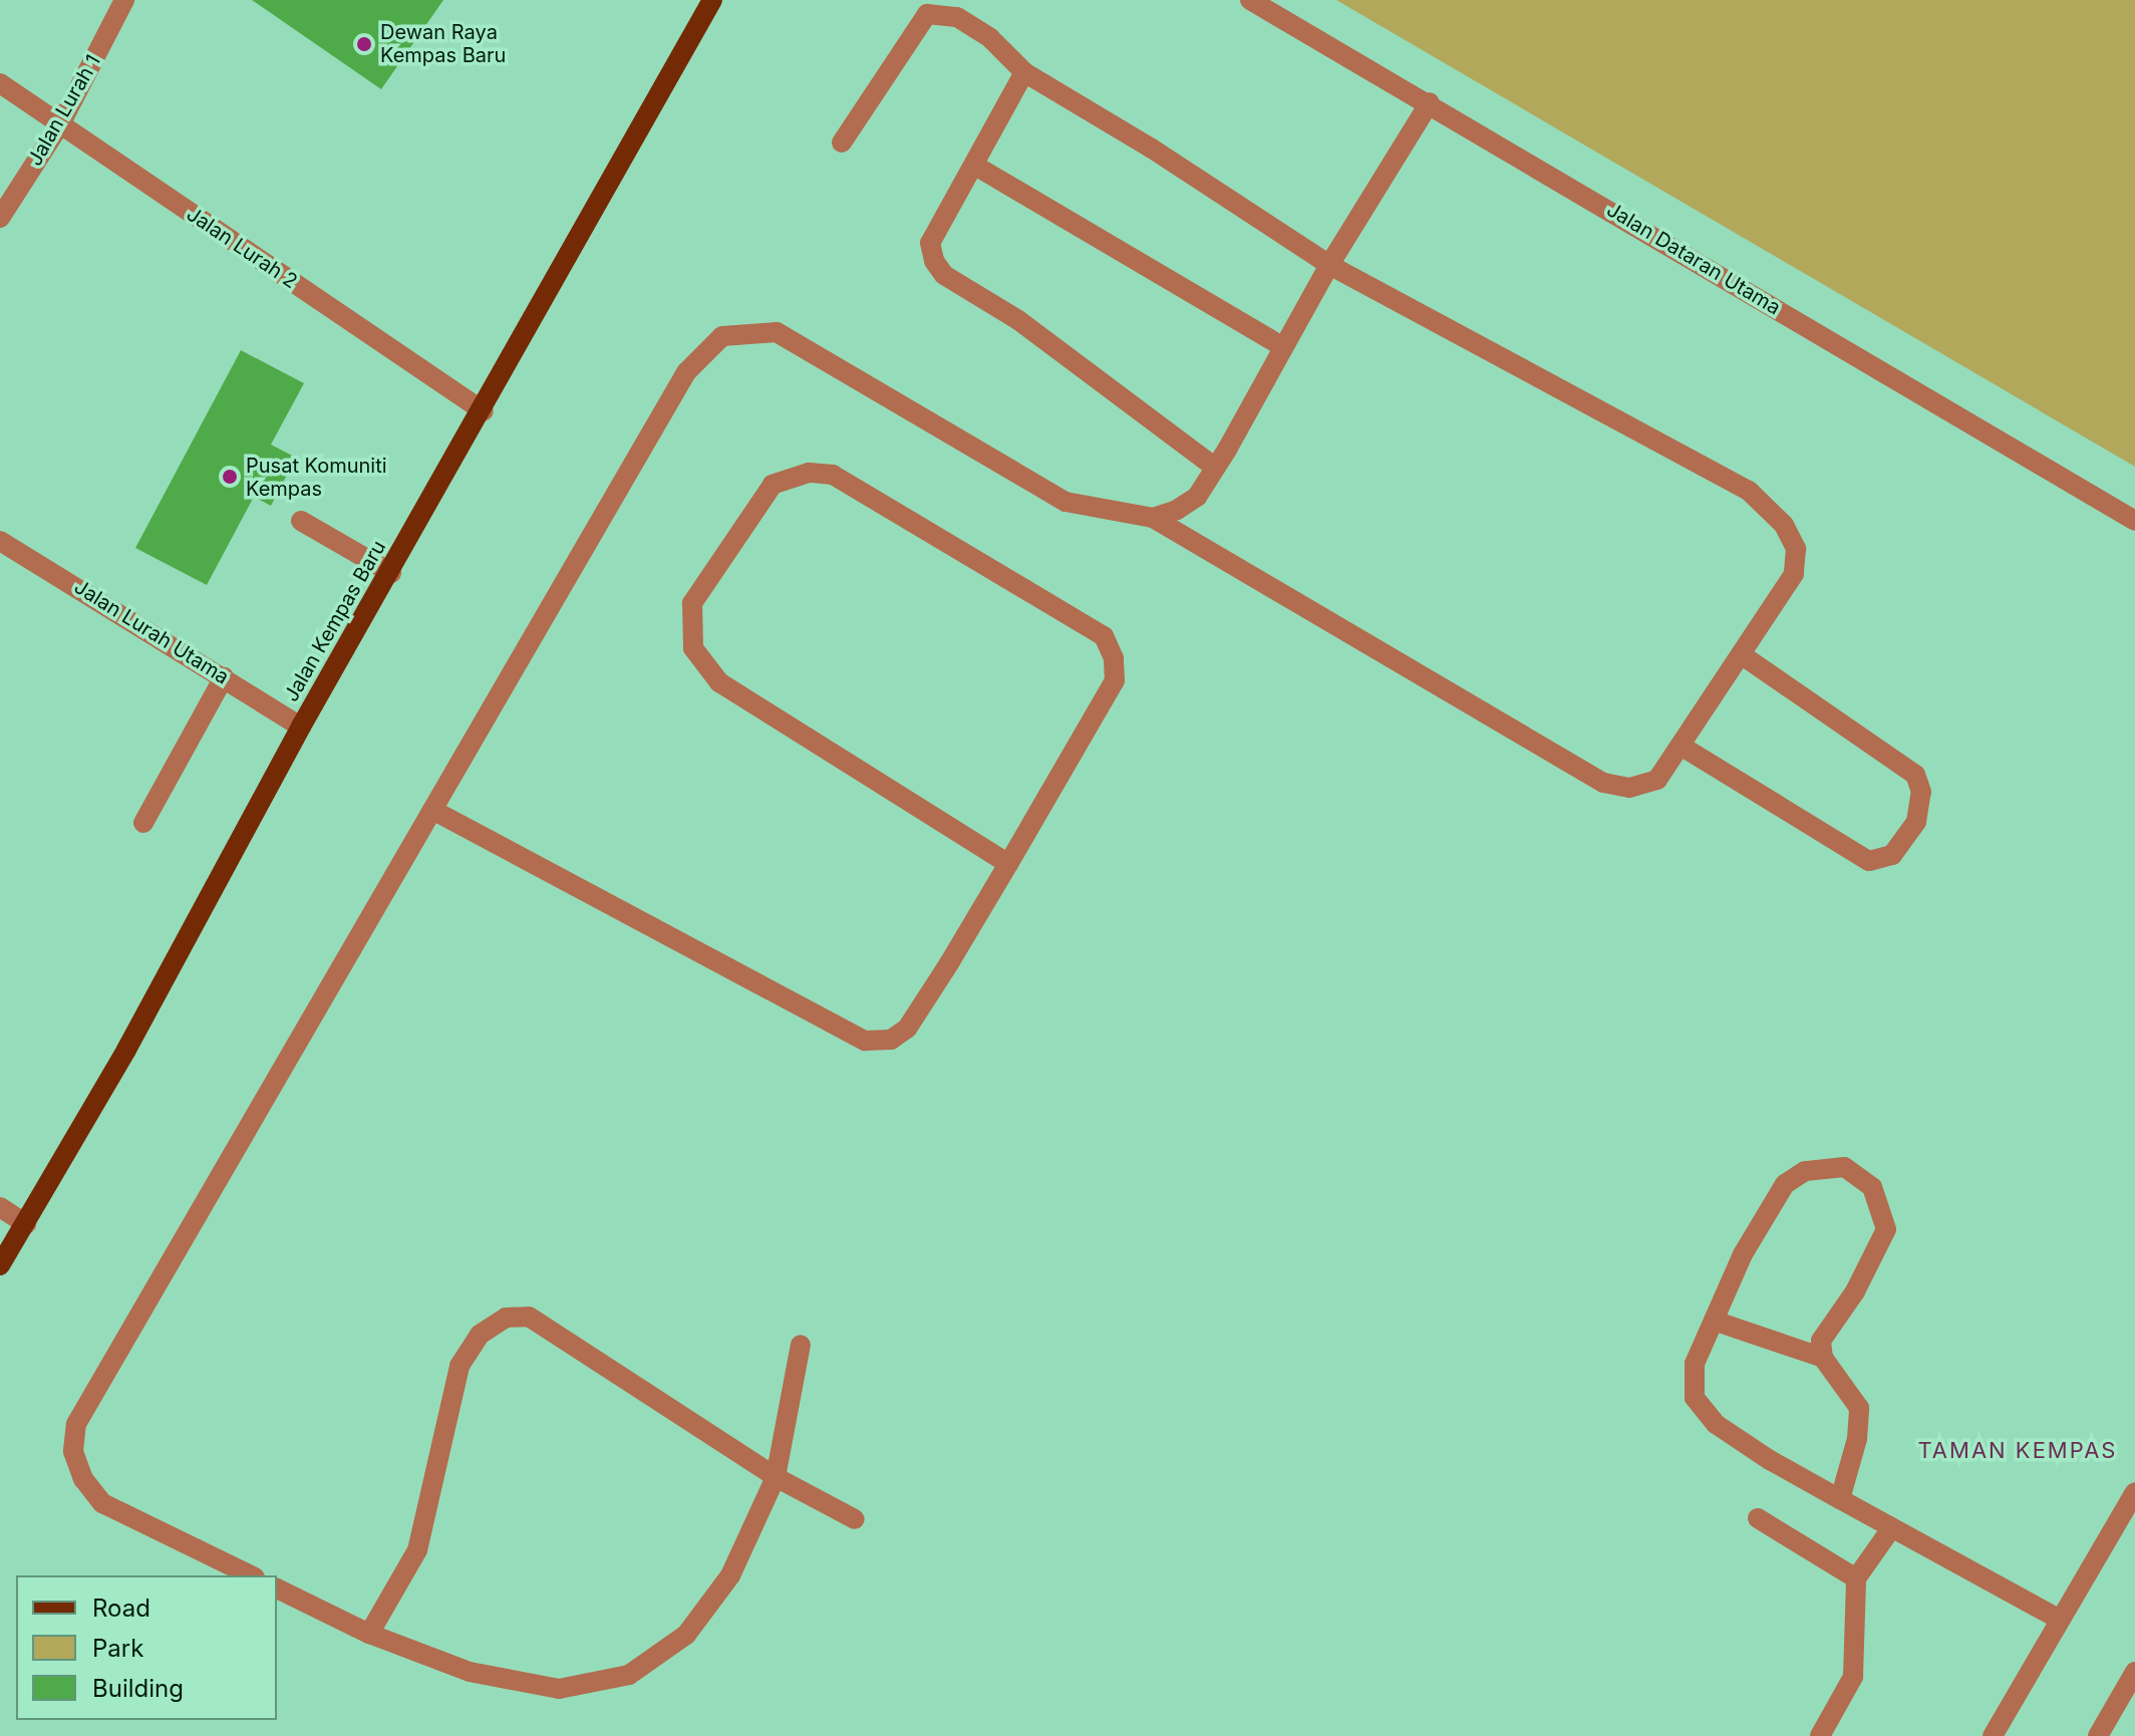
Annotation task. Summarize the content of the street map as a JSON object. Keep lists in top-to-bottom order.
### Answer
{
  "streets": {
    "main road": ["Jalan Kempas Baru"],
    "street": [
      "Jalan Lurah 1",
      "Jalan Lurah 2",
      "Jalan Dataran Utama",
      "Jalan Lurah Utama"
    ]
  },
  "crossings": [
    ["Jalan Lurah 1", "Jalan Lurah 2"],
    ["Jalan Lurah 2", "Jalan Kempas Baru"],
    ["Jalan Kempas Baru", "Jalan Lurah Utama"]
  ],
  "districts": ["TAMAN KEMPAS"],
  "places": ["Dewan Raya Kempas Baru", "Pusat Komuniti Kempas"],
  "legend": ["Road", "Park", "Building"]
}
